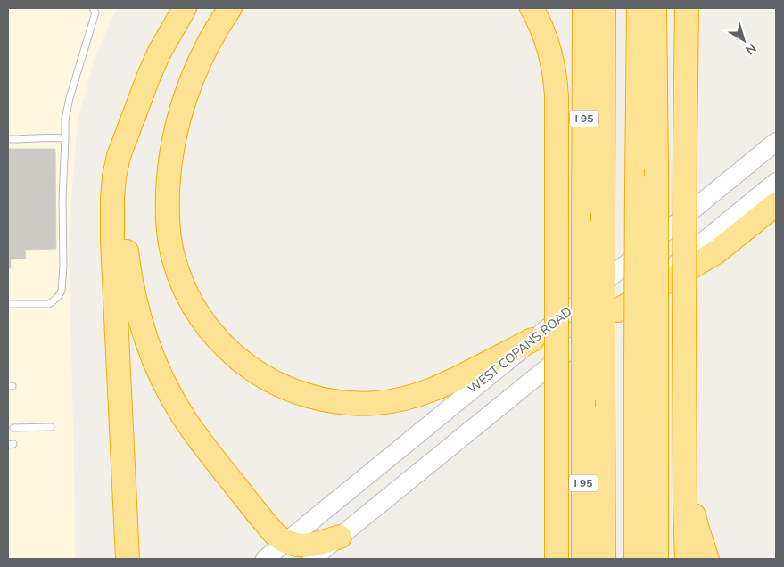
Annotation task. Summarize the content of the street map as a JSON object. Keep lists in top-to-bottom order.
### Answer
{
  "streets": {
    "highway": ["I 95"],
    "main road": ["WEST COPANS ROAD"]
  },
  "north": "bottom right"
}
